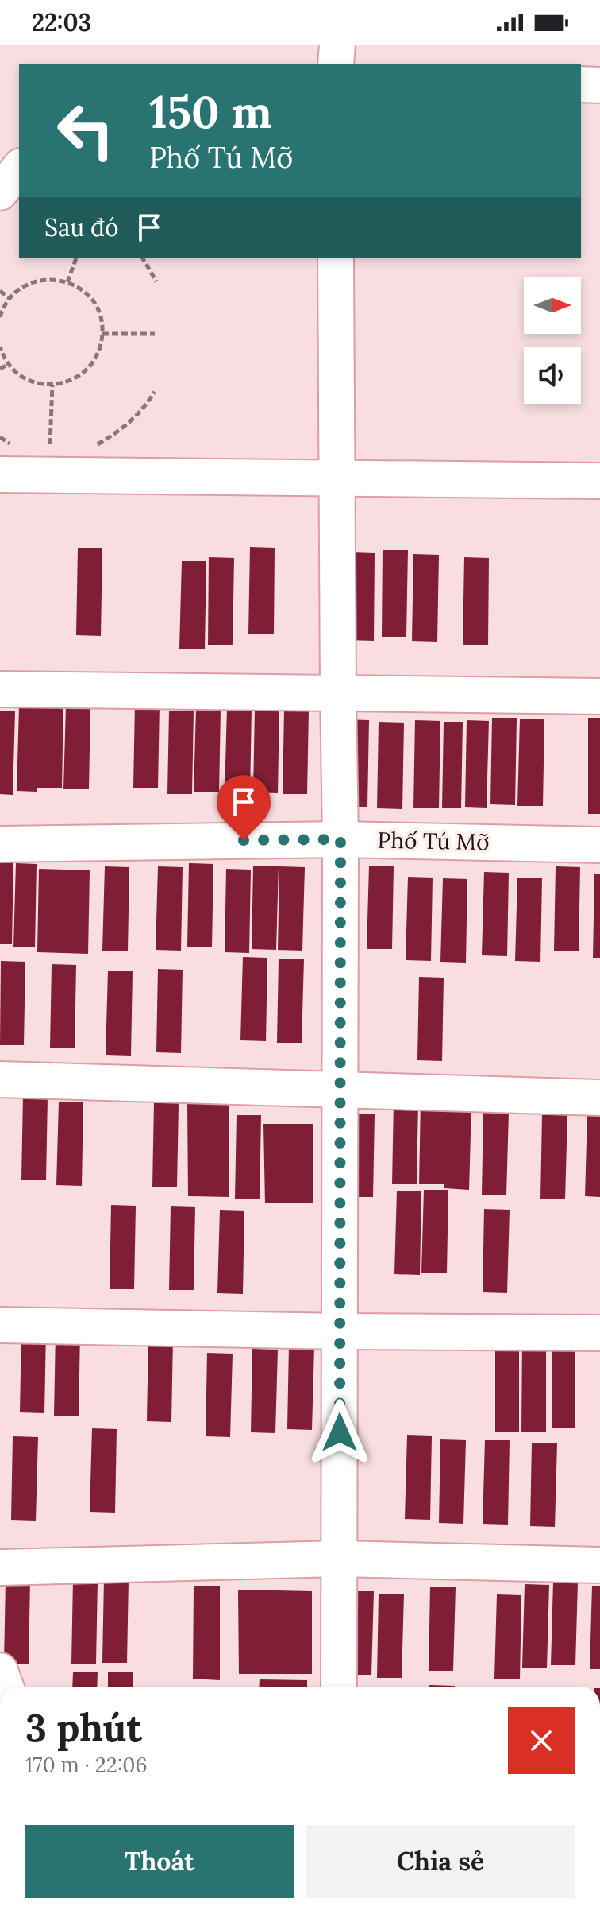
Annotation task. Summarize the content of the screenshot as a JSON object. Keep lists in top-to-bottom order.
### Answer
{
  "streets": {
    "street": ["Phố Tú Mỡ"]
  },
  "north": "right",
  "page": {
    "status": "22:03",
    "turn": ["150 m", "Phố Tú Mỡ"],
    "then": "Sau đó",
    "heading": ["3 phút", "170 m · 22:06"],
    "buttons": ["Thoát", "Chia sẻ"]
  }
}
